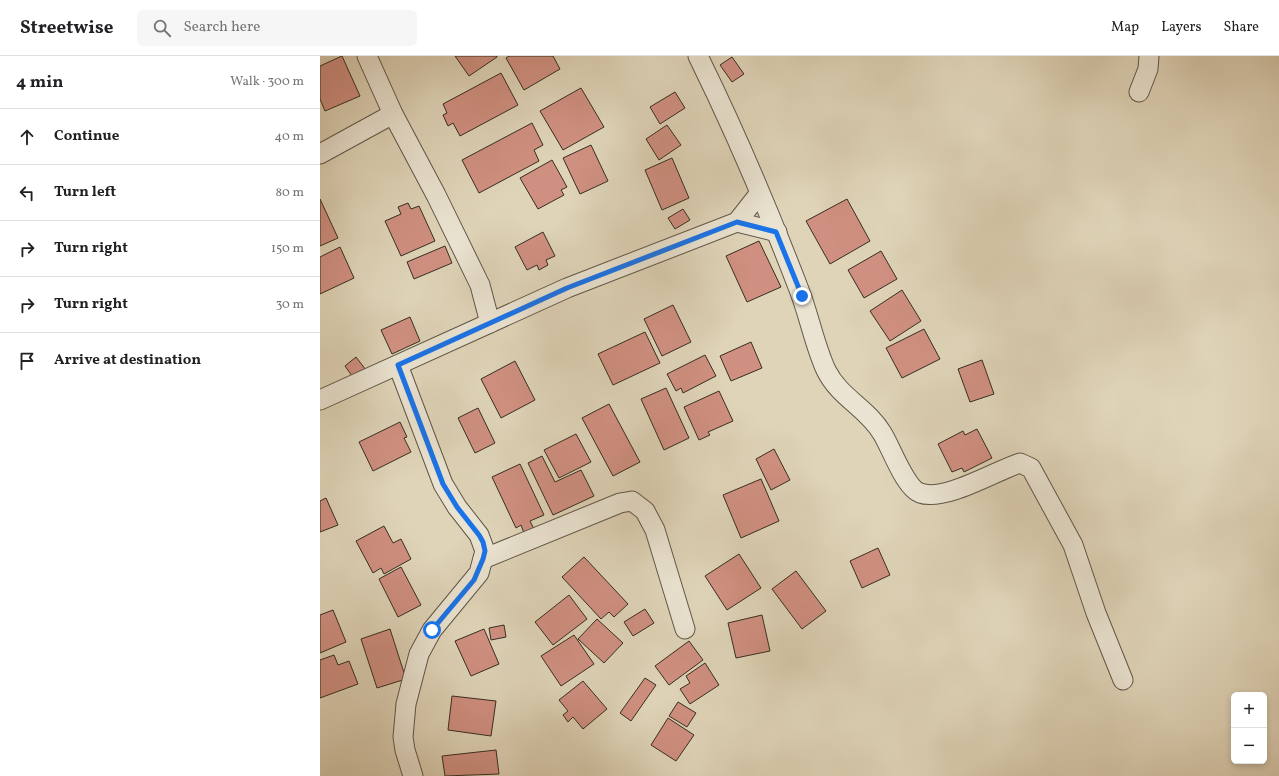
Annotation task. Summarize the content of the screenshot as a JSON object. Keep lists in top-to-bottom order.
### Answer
{
  "page": {
    "header": "Streetwise",
    "search": "Search here",
    "nav": ["Map", "Layers", "Share"],
    "heading": ["4 min", "Walk · 300 m"],
    "list": [
      ["Continue", "40 m"],
      ["Turn left", "80 m"],
      ["Turn right", "150 m"],
      ["Turn right", "30 m"],
      "Arrive at destination"
    ],
    "map_buttons": ["+", "−"]
  }
}
